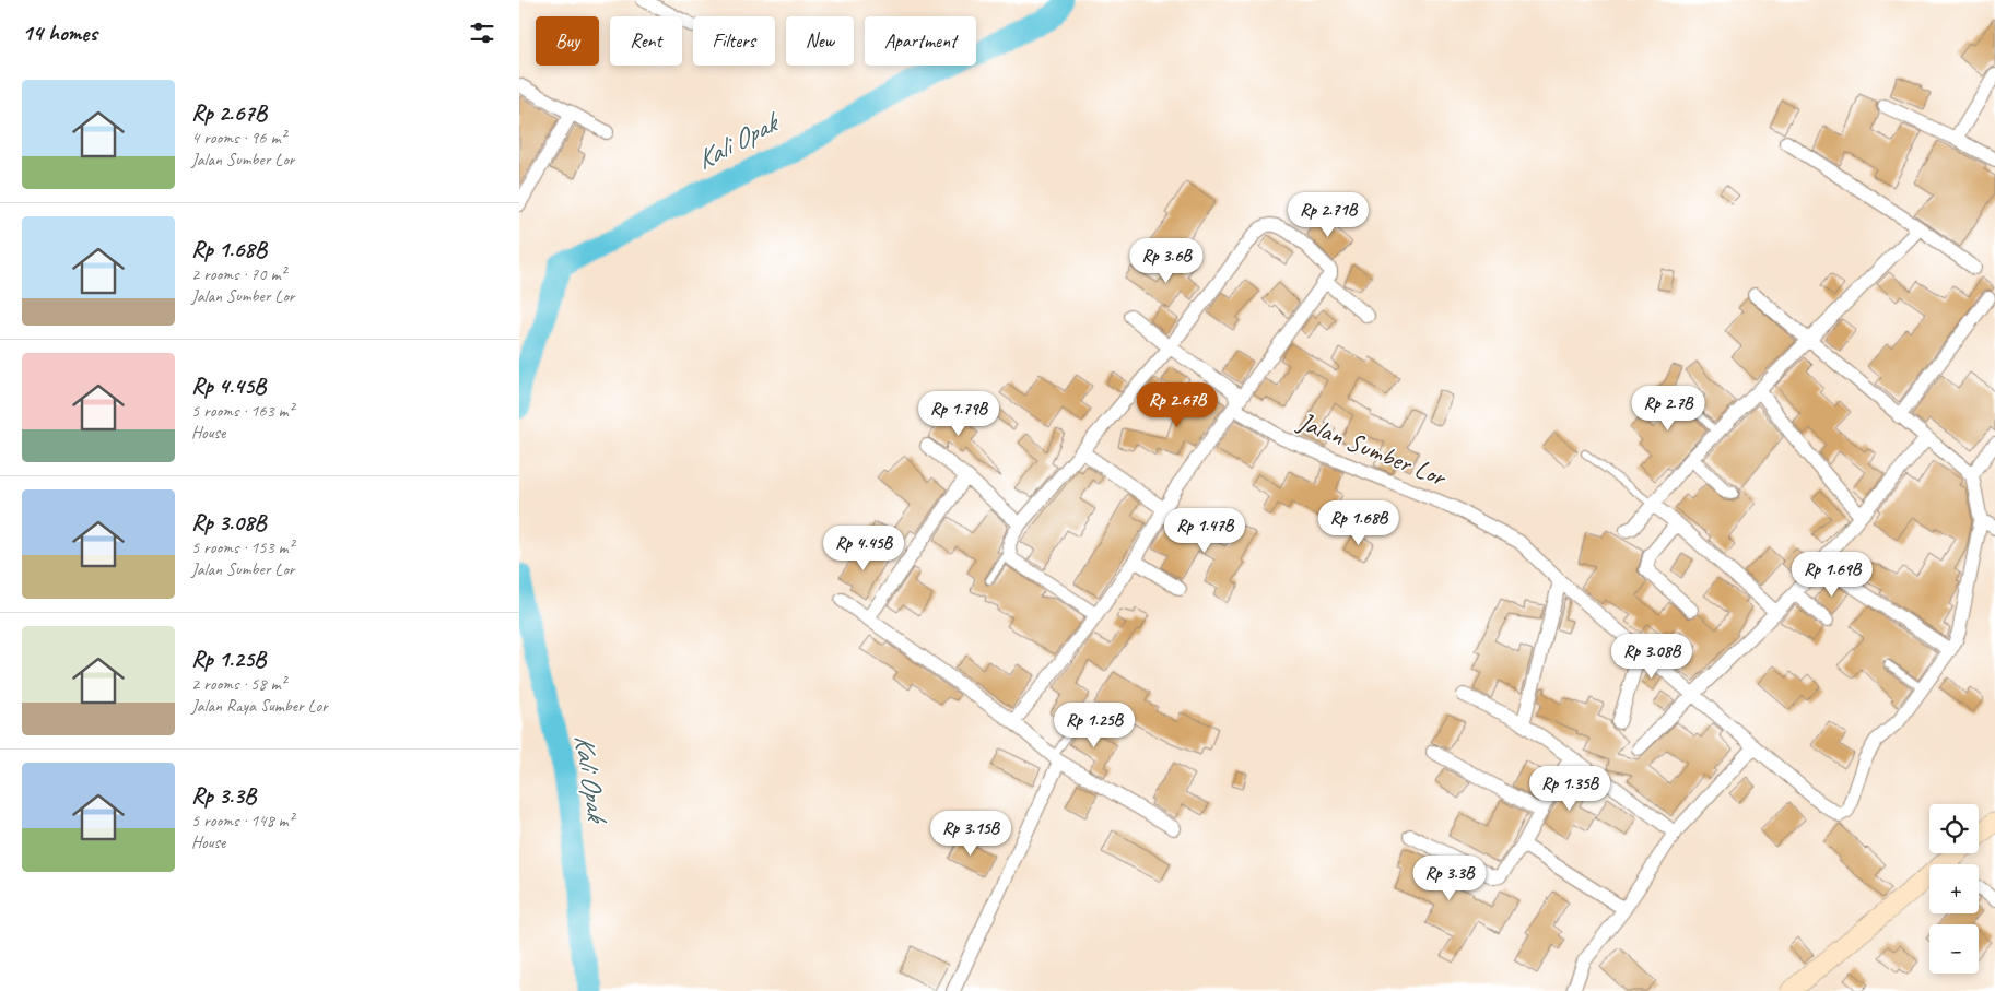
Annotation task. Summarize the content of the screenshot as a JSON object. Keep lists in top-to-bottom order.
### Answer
{
  "streets": {
    "street": ["Jalan Sumber Lor"]
  },
  "water": ["Kali Opak"],
  "page": {
    "heading": "14 homes",
    "chip": [
      "Buy",
      "Rent",
      "Filters",
      "New",
      "Apartment"
    ],
    "list": [
      {
        "name": "Rp 2.67B",
        "note": "4 rooms · 96 m² · Jalan Sumber Lor"
      },
      {
        "name": "Rp 1.68B",
        "note": "2 rooms · 70 m² · Jalan Sumber Lor"
      },
      {
        "name": "Rp 4.45B",
        "note": "5 rooms · 163 m² · House"
      },
      {
        "name": "Rp 3.08B",
        "note": "5 rooms · 153 m² · Jalan Sumber Lor"
      },
      {
        "name": "Rp 1.25B",
        "note": "2 rooms · 58 m² · Jalan Raya Sumber Lor"
      },
      {
        "name": "Rp 3.3B",
        "note": "5 rooms · 148 m² · House"
      }
    ],
    "price": [
      "Rp 2.71B",
      "Rp 3.6B",
      "Rp 2.67B",
      "Rp 2.7B",
      "Rp 1.79B",
      "Rp 1.68B",
      "Rp 1.47B",
      "Rp 4.45B",
      "Rp 1.69B",
      "Rp 3.08B",
      "Rp 1.25B",
      "Rp 1.35B",
      "Rp 3.15B",
      "Rp 3.3B"
    ],
    "map_buttons": ["+", "−"]
  }
}
